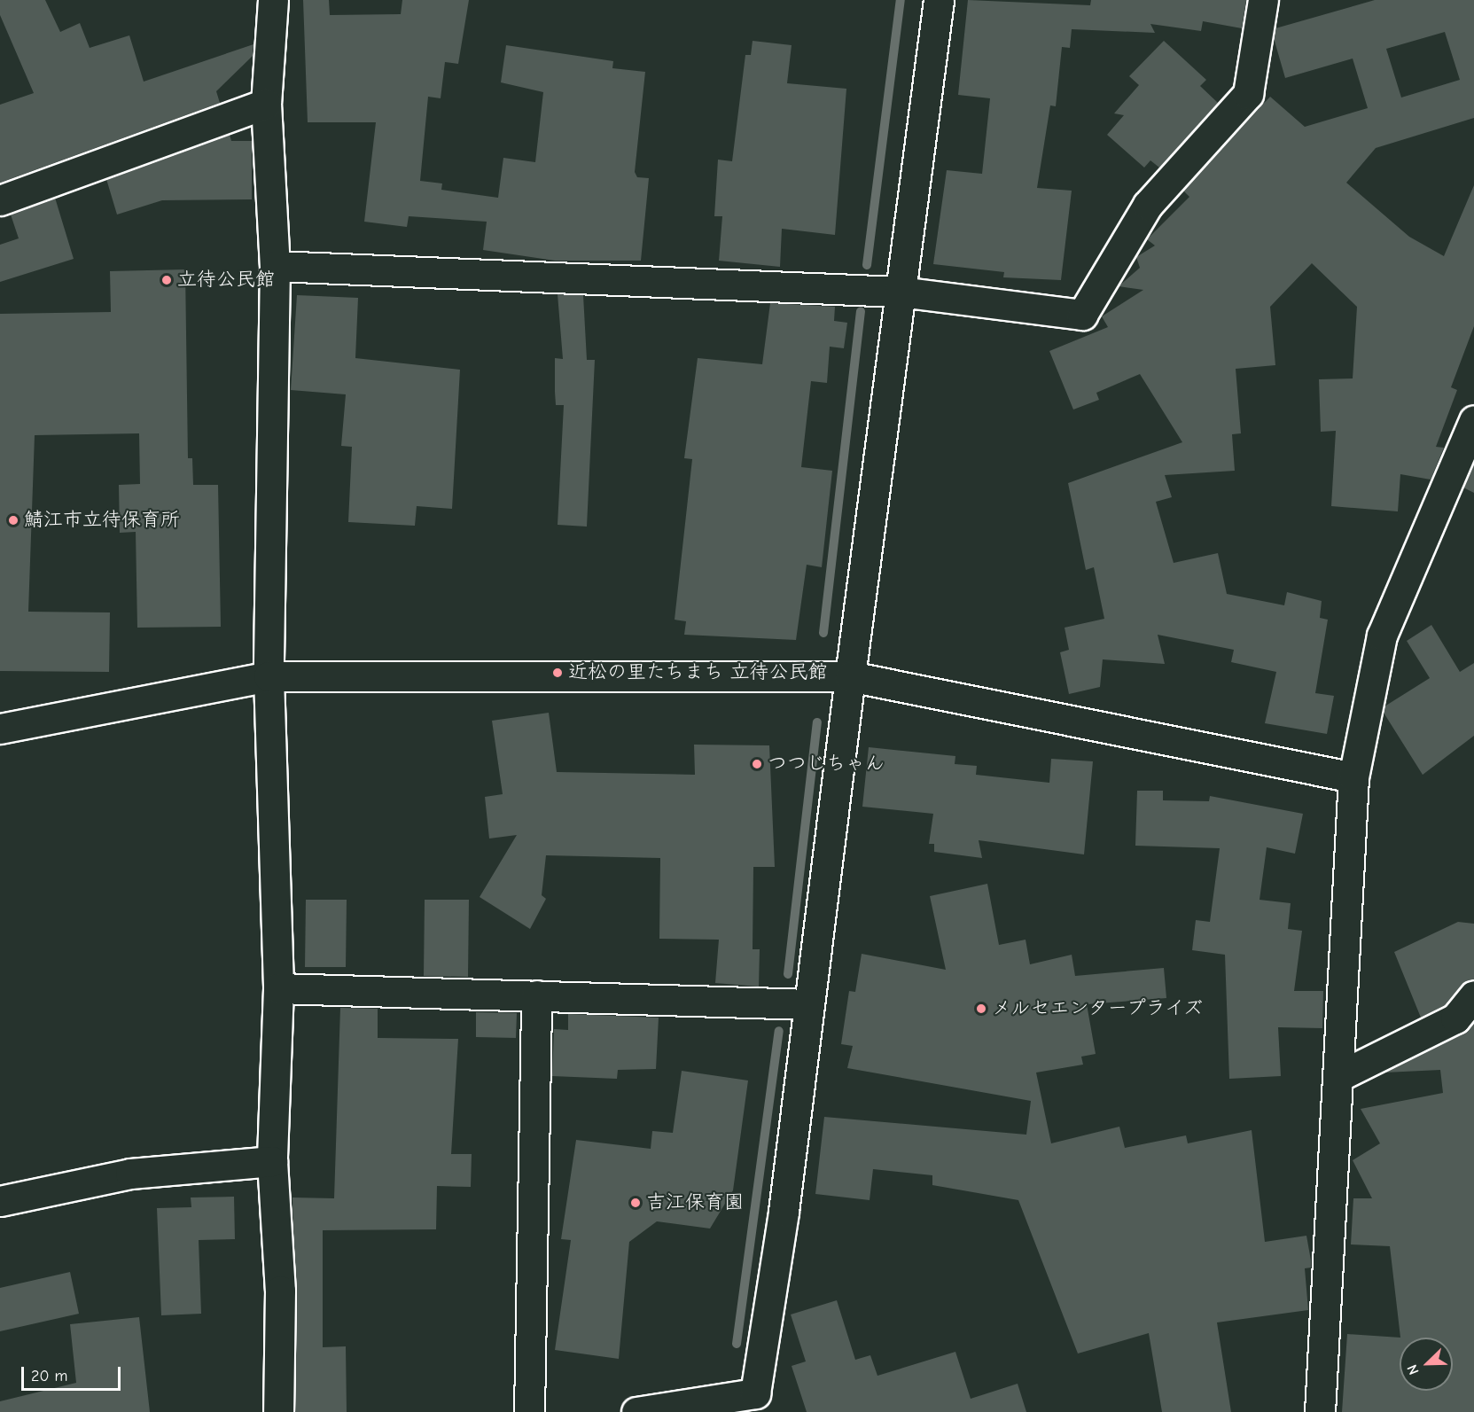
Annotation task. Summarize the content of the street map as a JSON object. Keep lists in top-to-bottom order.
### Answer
{
  "places": [
    "立待公民館",
    "鯖江市立待保育所",
    "近松の里たちまち 立待公民館",
    "つつじちゃん",
    "メルセエンタープライズ",
    "吉江保育園"
  ],
  "scale_bar": "20 m",
  "north": "bottom left"
}
